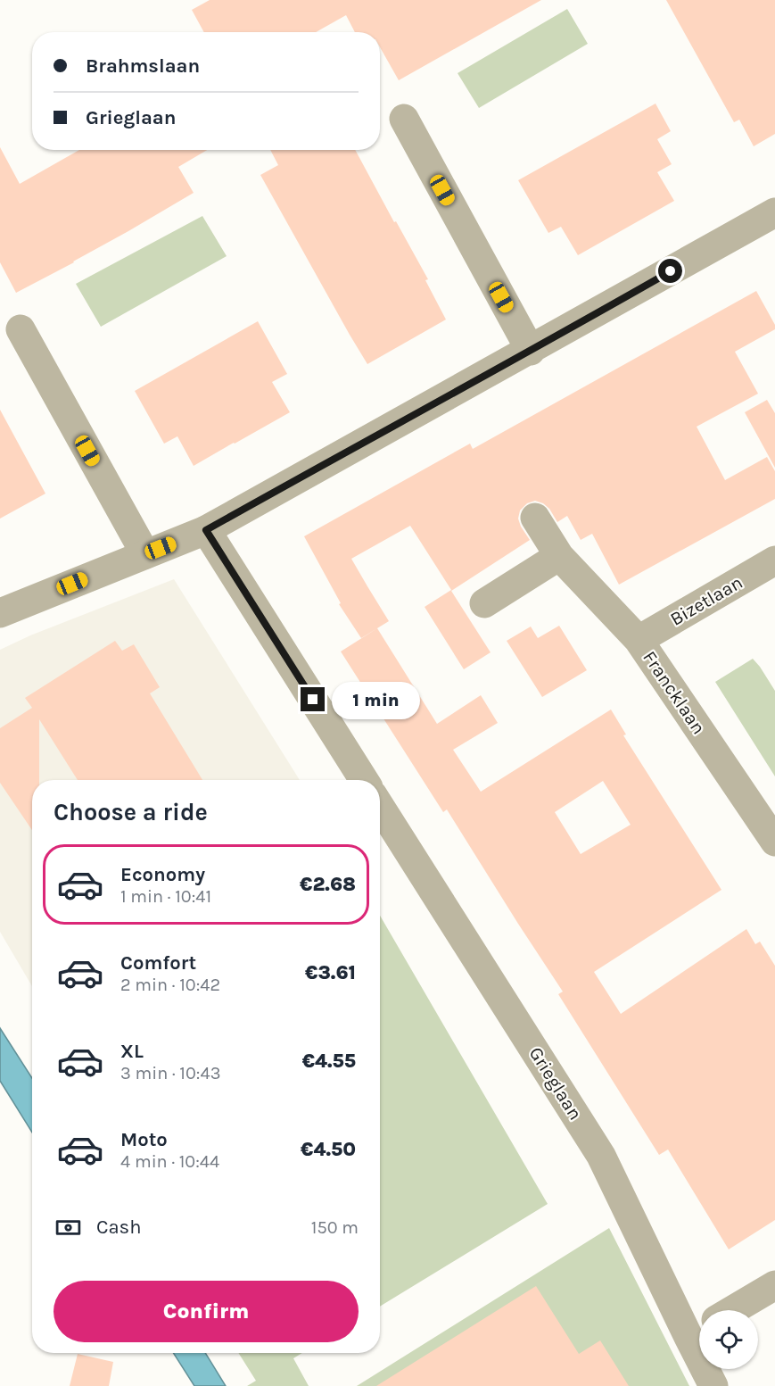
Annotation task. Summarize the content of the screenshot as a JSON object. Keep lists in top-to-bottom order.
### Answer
{
  "streets": {
    "street": ["Bizetlaan", "Francklaan", "Grieglaan"]
  },
  "crossings": [
    ["Bizetlaan", "Francklaan"]
  ],
  "page": {
    "banner": ["Brahmslaan", "Grieglaan"],
    "bubble": "1 min",
    "heading": "Choose a ride",
    "list": [
      {
        "name": "Economy",
        "note": "1 min · 10:41",
        "value": "€2.68"
      },
      {
        "name": "Comfort",
        "note": "2 min · 10:42",
        "value": "€3.61"
      },
      {
        "name": "XL",
        "note": "3 min · 10:43",
        "value": "€4.55"
      },
      {
        "name": "Moto",
        "note": "4 min · 10:44",
        "value": "€4.50"
      }
    ],
    "pay": ["Cash", "150 m"],
    "buttons": "Confirm"
  }
}
